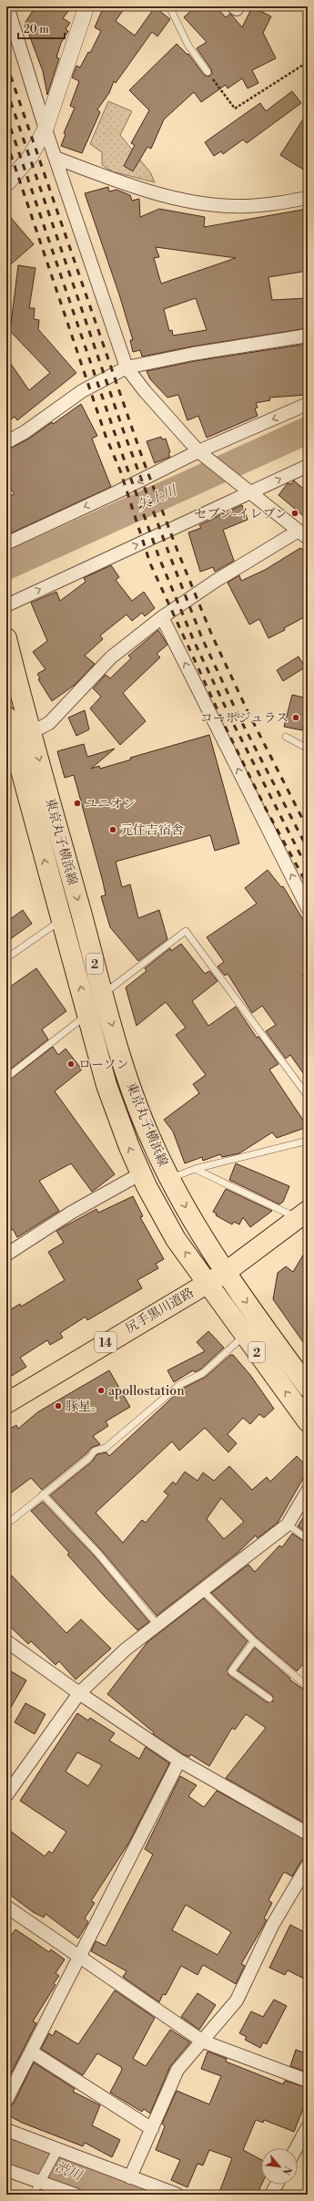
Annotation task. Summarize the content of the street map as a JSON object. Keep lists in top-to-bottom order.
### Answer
{
  "streets": {
    "main road": [
      "東京丸子横浜線",
      "2",
      "尻手黒川道路",
      "14"
    ]
  },
  "crossings": [
    ["東京丸子横浜線", "尻手黒川道路"]
  ],
  "water": ["矢上川", "渋川"],
  "places": [
    "セブン-イレブン",
    "コーポジュラス",
    "ユニオン",
    "元住吉宿舎",
    "ローソン",
    "apollostation",
    "豚星。"
  ],
  "scale_bar": "20 m",
  "north": "bottom right"
}
